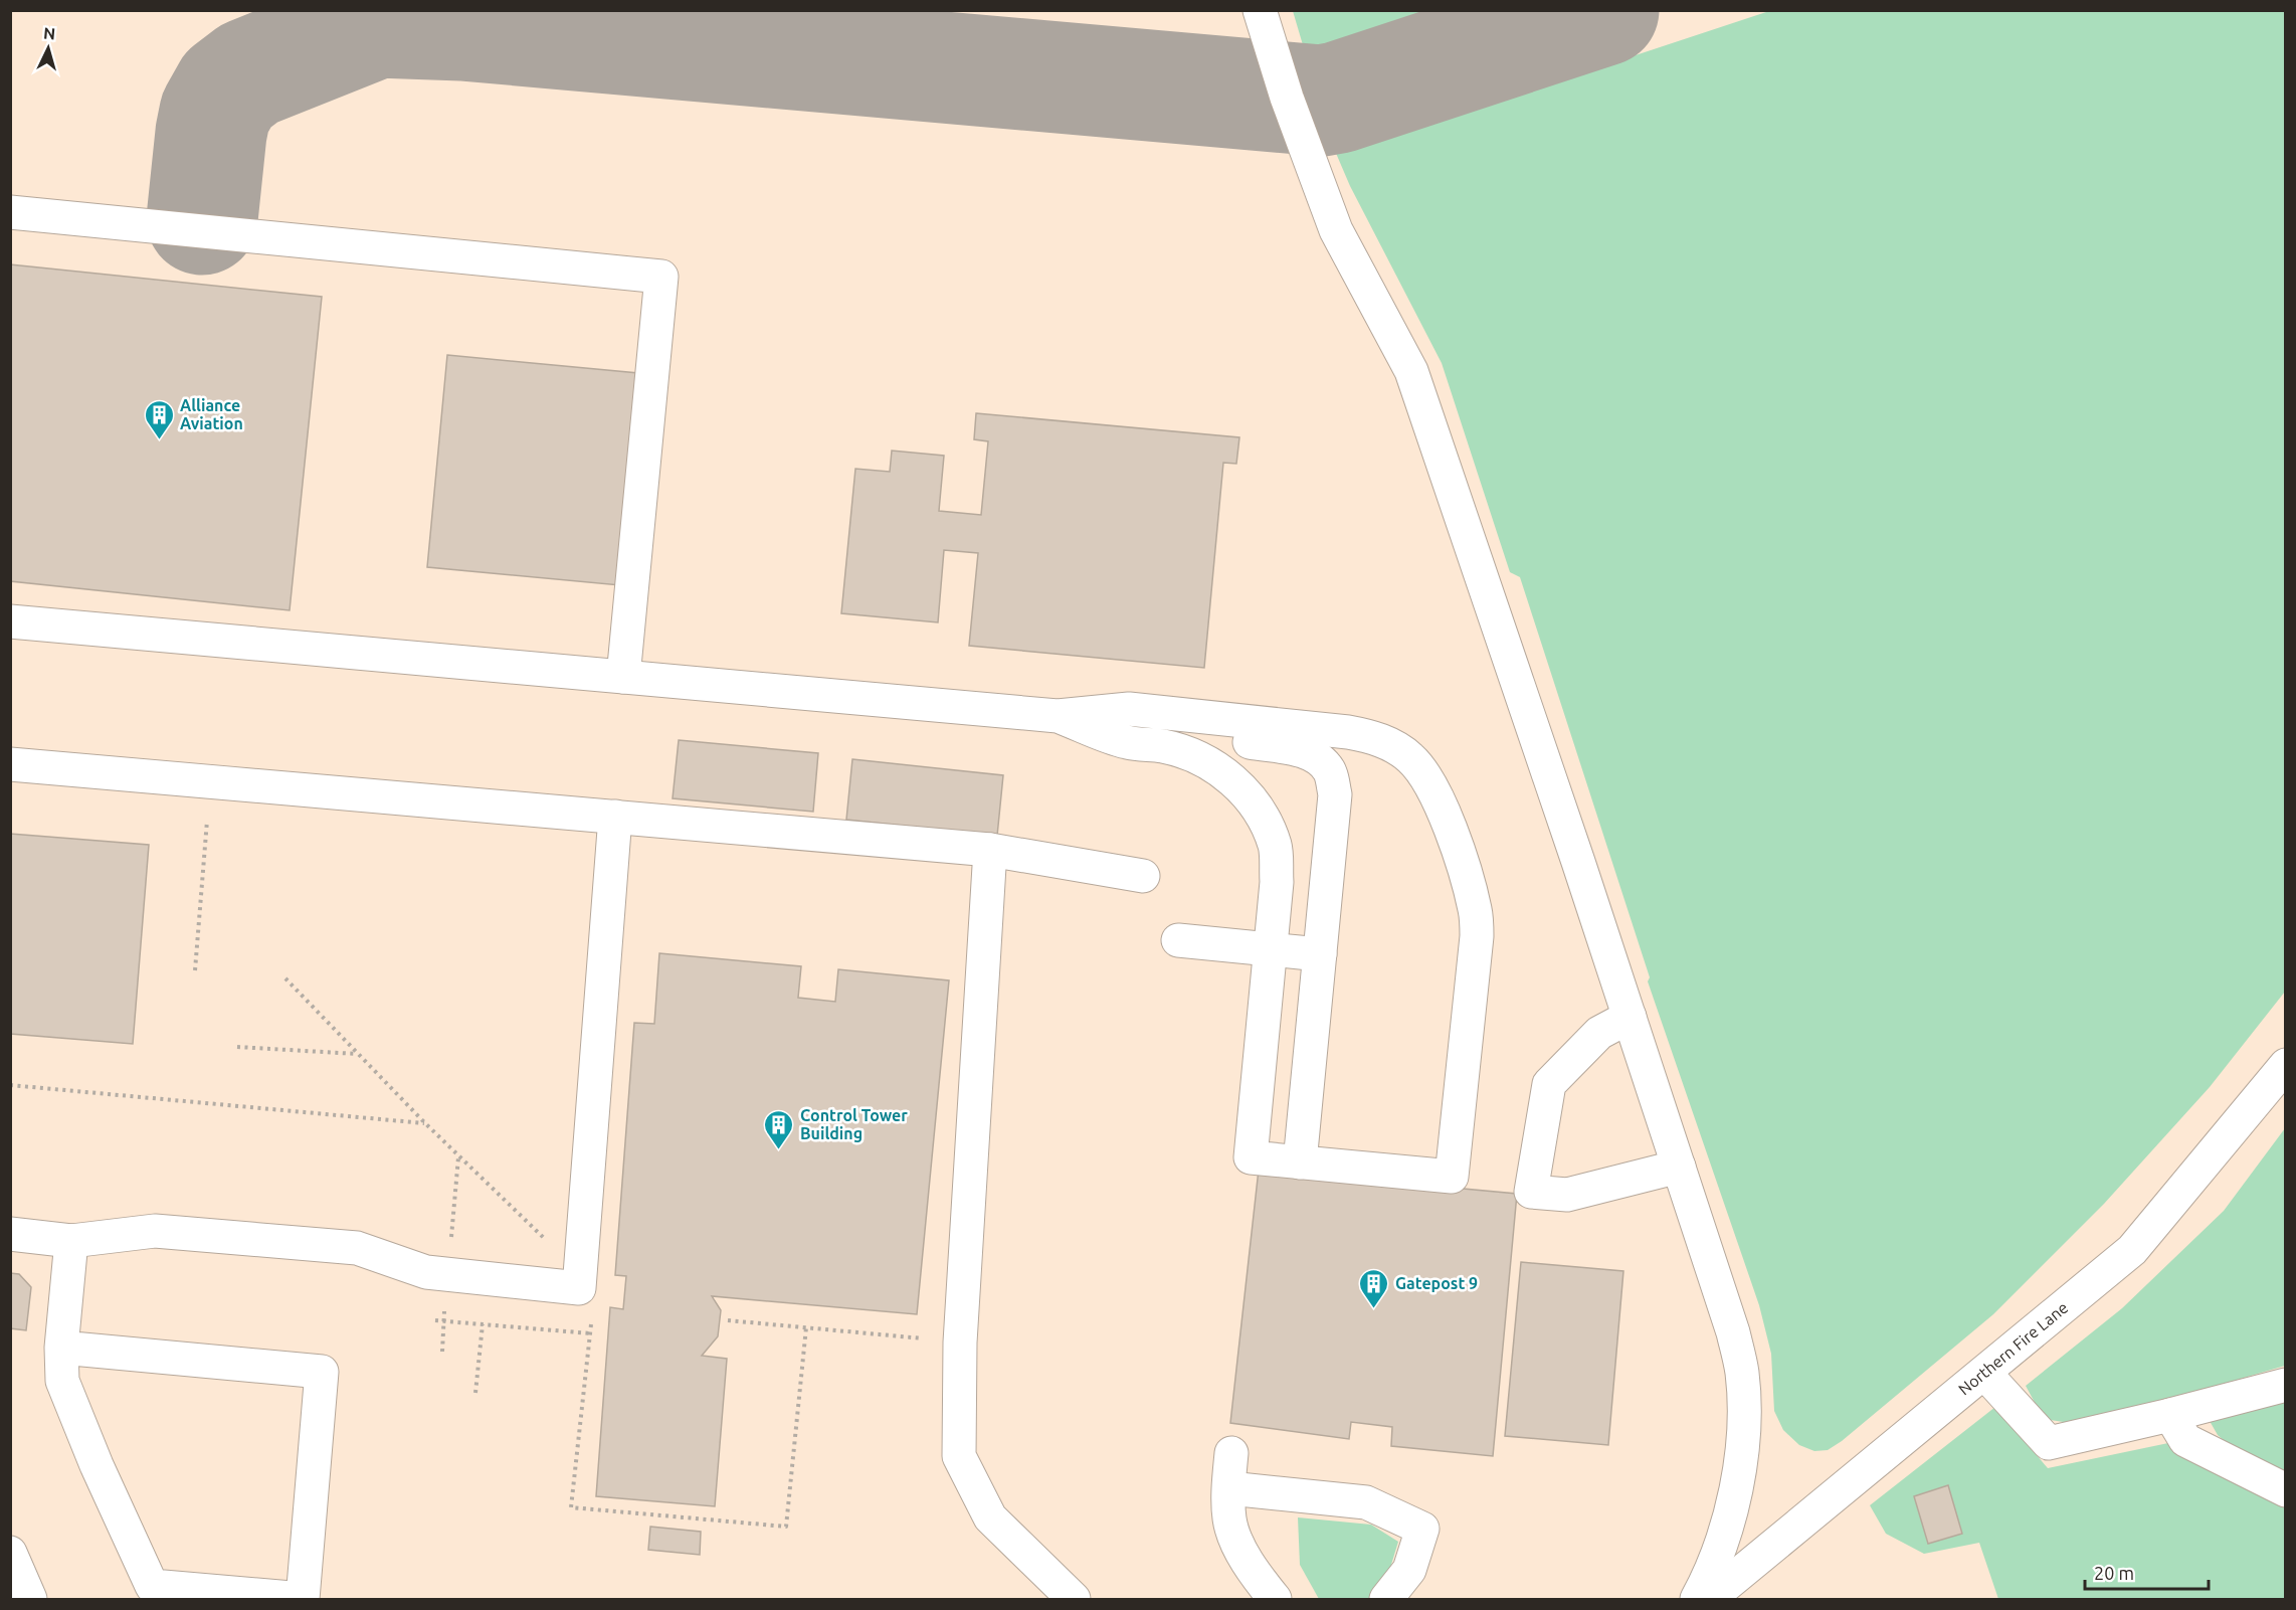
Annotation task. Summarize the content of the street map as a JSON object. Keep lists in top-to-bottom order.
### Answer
{
  "streets": {
    "lane": ["Northern Fire Lane"]
  },
  "places": {
    "building": ["Alliance Aviation", "Control Tower Building", "Gatepost 9"]
  },
  "scale_bar": "20 m",
  "north": "top"
}
